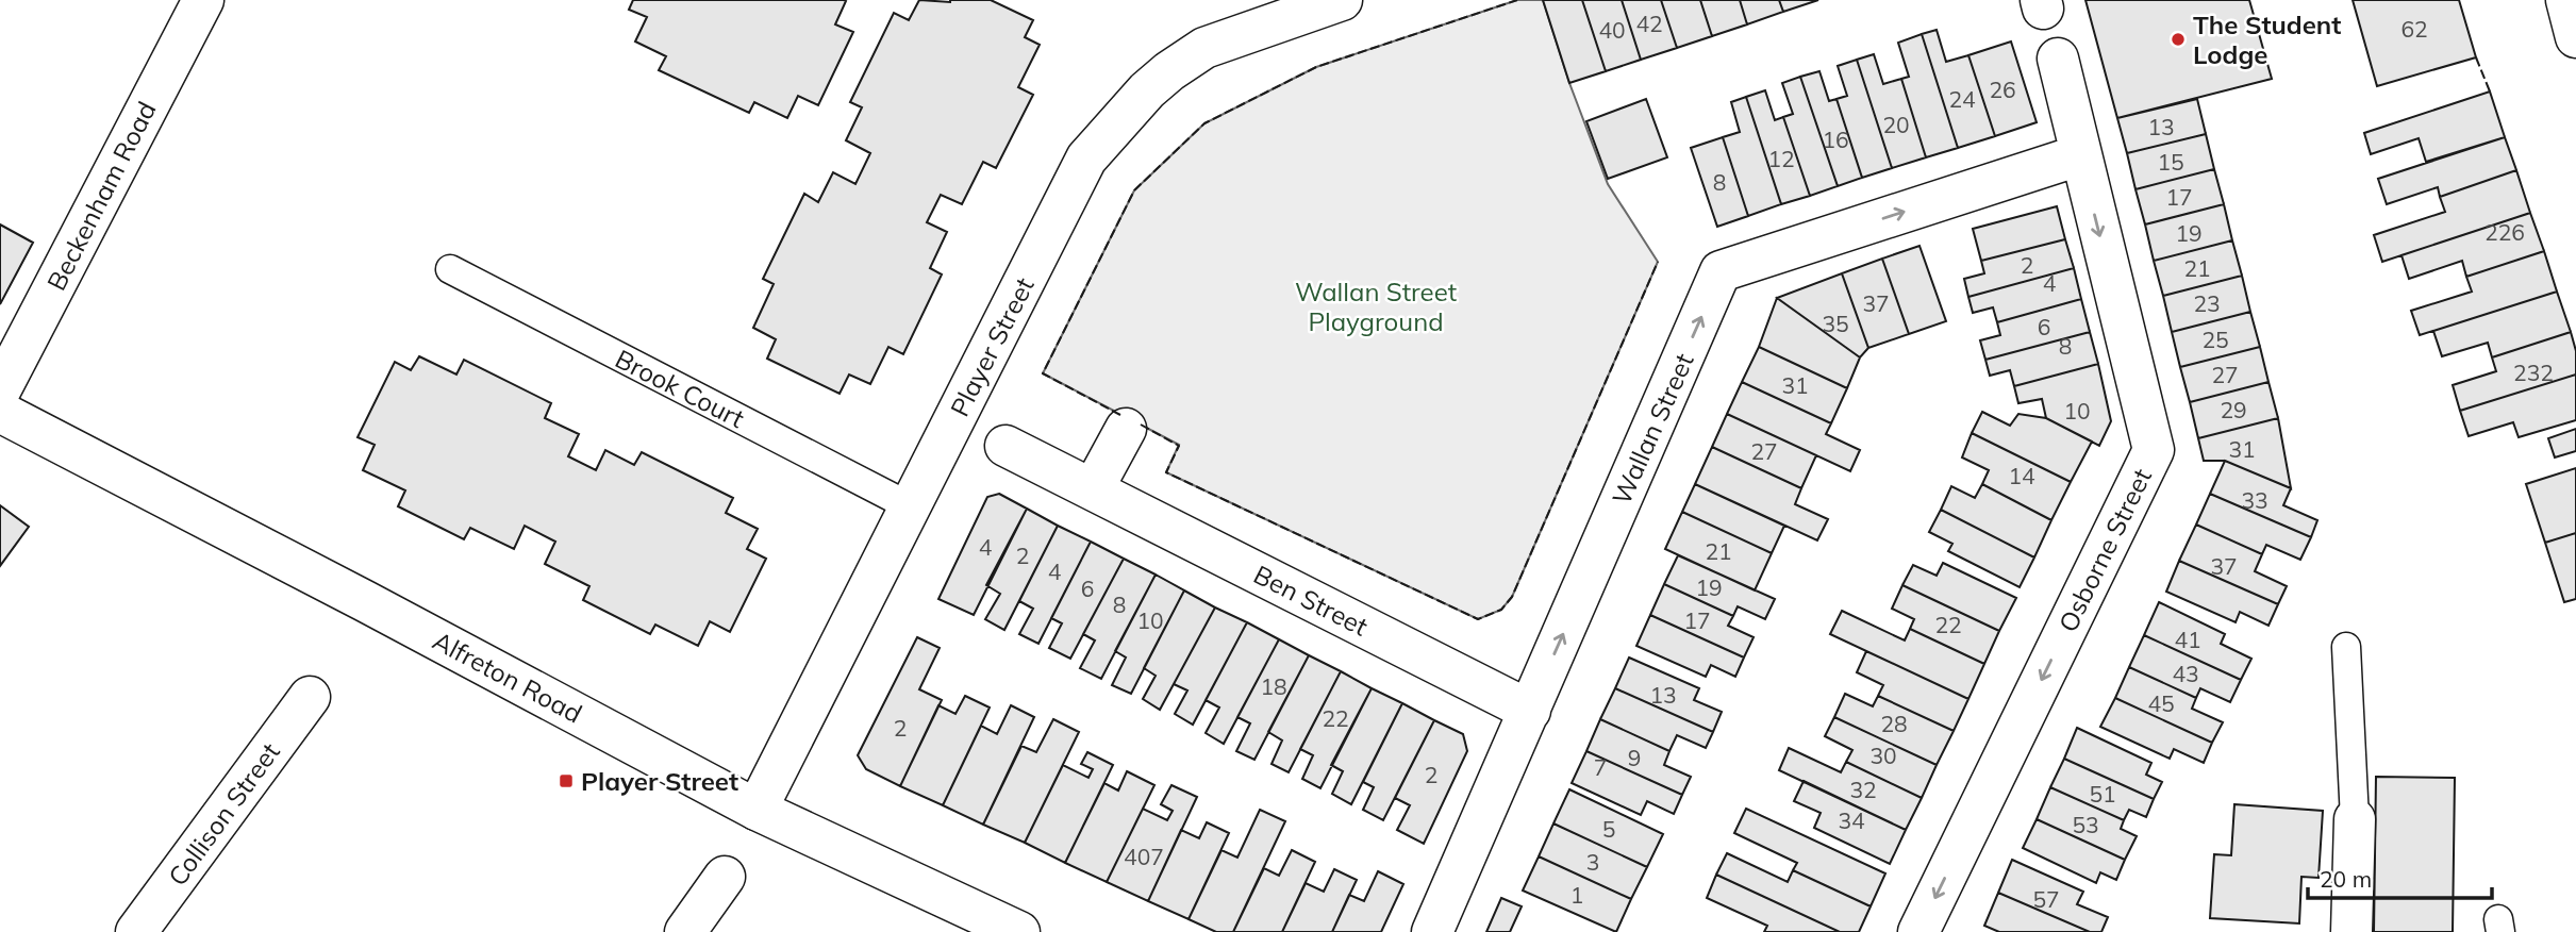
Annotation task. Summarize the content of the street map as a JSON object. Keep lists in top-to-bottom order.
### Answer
{
  "streets": {
    "street": [
      "Beckenham Road",
      "Player Street",
      "Wallan Street",
      "Osborne Street",
      "Ben Street",
      "Alfreton Road",
      "Collison Street"
    ],
    "lane": ["Brook Court"]
  },
  "crossings": [
    ["Player Street", "Brook Court"],
    ["Player Street", "Alfreton Road"],
    ["Wallan Street", "Osborne Street"],
    ["Wallan Street", "Ben Street"]
  ],
  "one_way": ["Wallan Street", "Osborne Street"],
  "parks": ["Wallan Street Playground"],
  "places": {
    "other": ["The Student Lodge"],
    "transit": ["Player Street"]
  },
  "house_numbers": [
    "42",
    "62",
    "40",
    "26",
    "24",
    "20",
    "13",
    "16",
    "12",
    "15",
    "8",
    "17",
    "226",
    "19",
    "2",
    "21",
    "4",
    "37",
    "23",
    "35",
    "6",
    "25",
    "8",
    "232",
    "27",
    "31",
    "29",
    "10",
    "31",
    "27",
    "14",
    "33",
    "4",
    "21",
    "2",
    "37",
    "4",
    "19",
    "6",
    "8",
    "10",
    "17",
    "22",
    "41",
    "43",
    "18",
    "13",
    "45",
    "22",
    "28",
    "2",
    "30",
    "9",
    "7",
    "2",
    "32",
    "51",
    "34",
    "53",
    "5",
    "407",
    "3",
    "1",
    "57"
  ],
  "scale_bar": "20 m"
}
